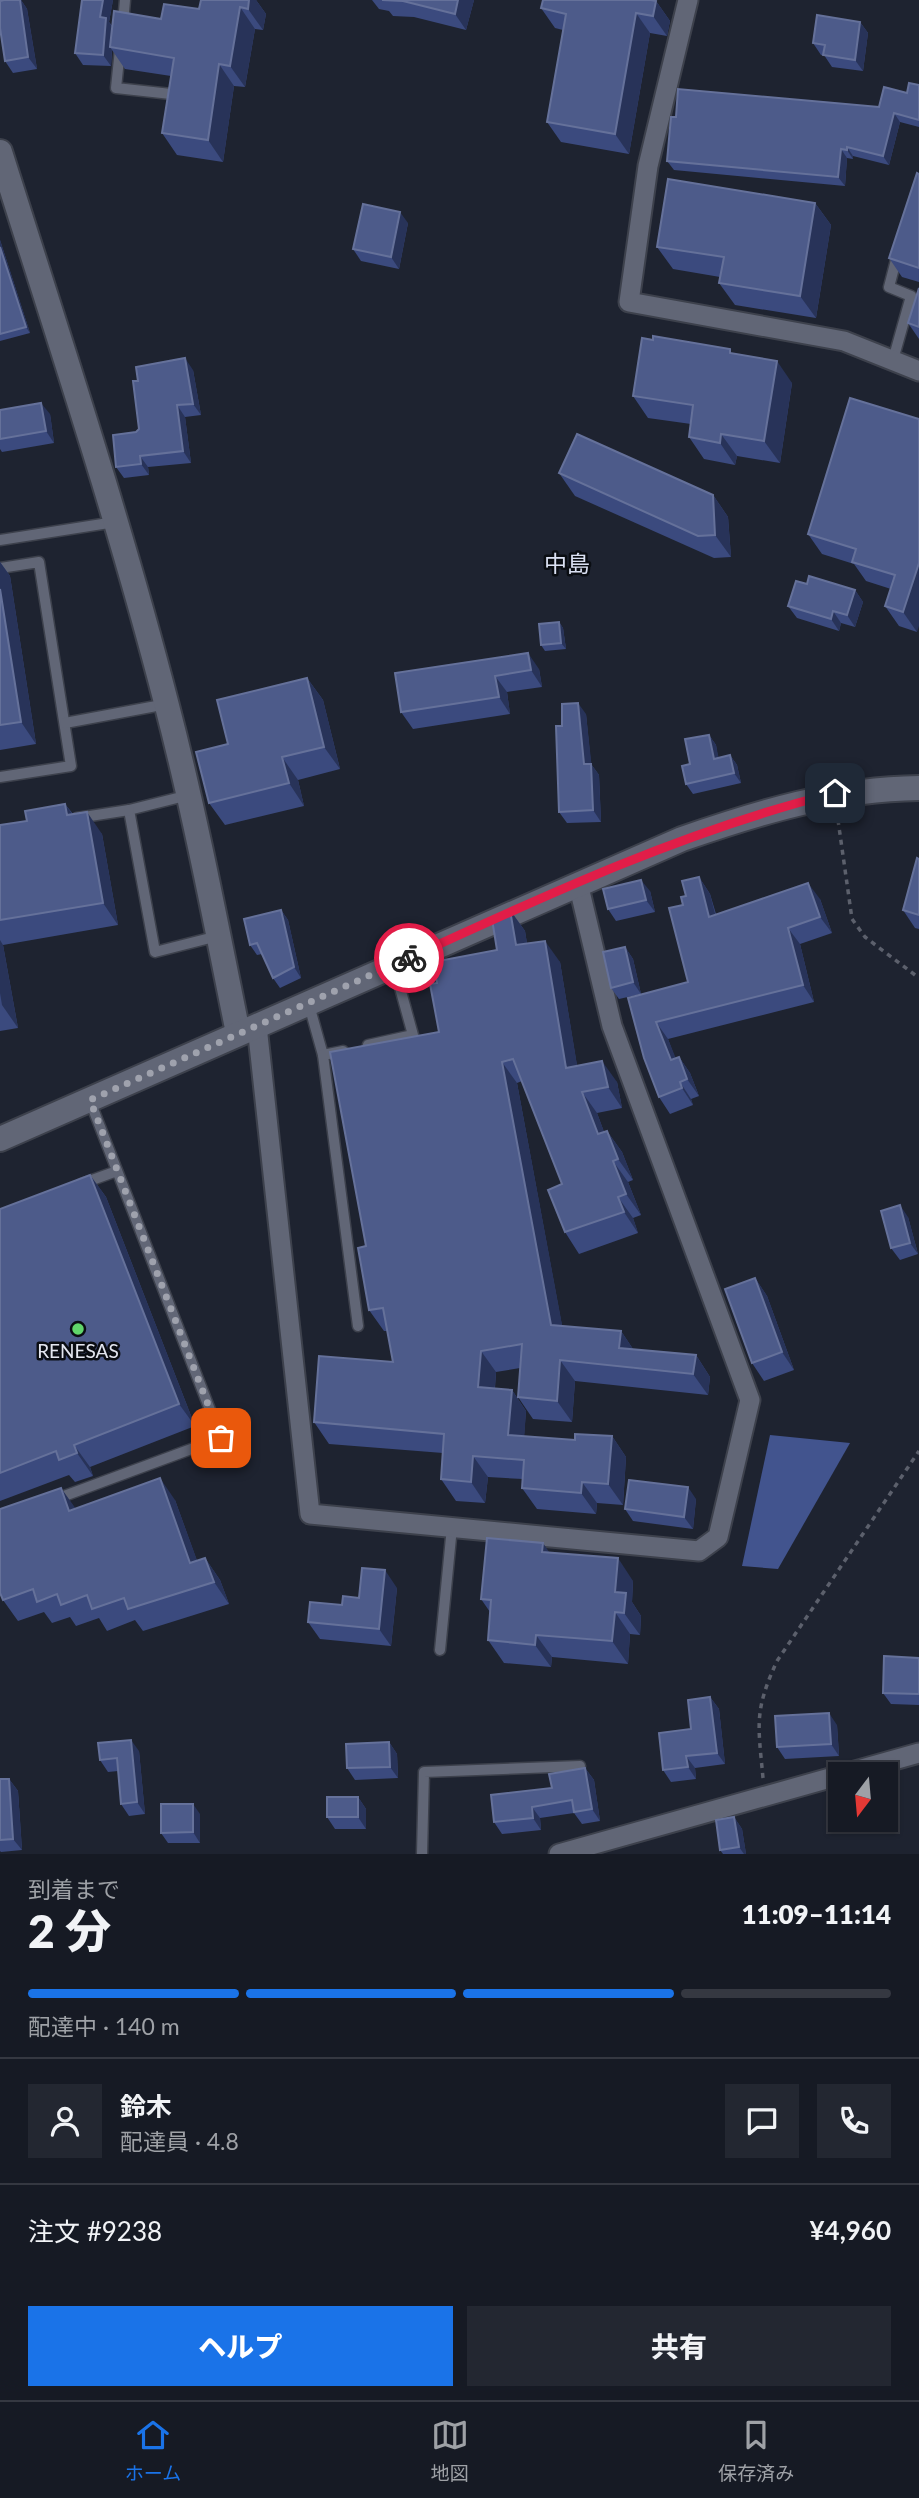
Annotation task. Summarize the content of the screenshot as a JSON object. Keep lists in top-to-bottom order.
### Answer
{
  "districts": ["中島"],
  "places": ["RENESAS"],
  "north": "bottom",
  "page": {
    "heading": ["2 分", "到着まで", "11:09–11:14"],
    "panel": [
      "鈴木",
      "配達員 · 4.8",
      "注文 #9238",
      "¥4,960"
    ],
    "bar": "配達中 · 140 m",
    "buttons": ["ヘルプ", "共有"],
    "tabs": ["ホーム", "地図", "保存済み"]
  }
}
